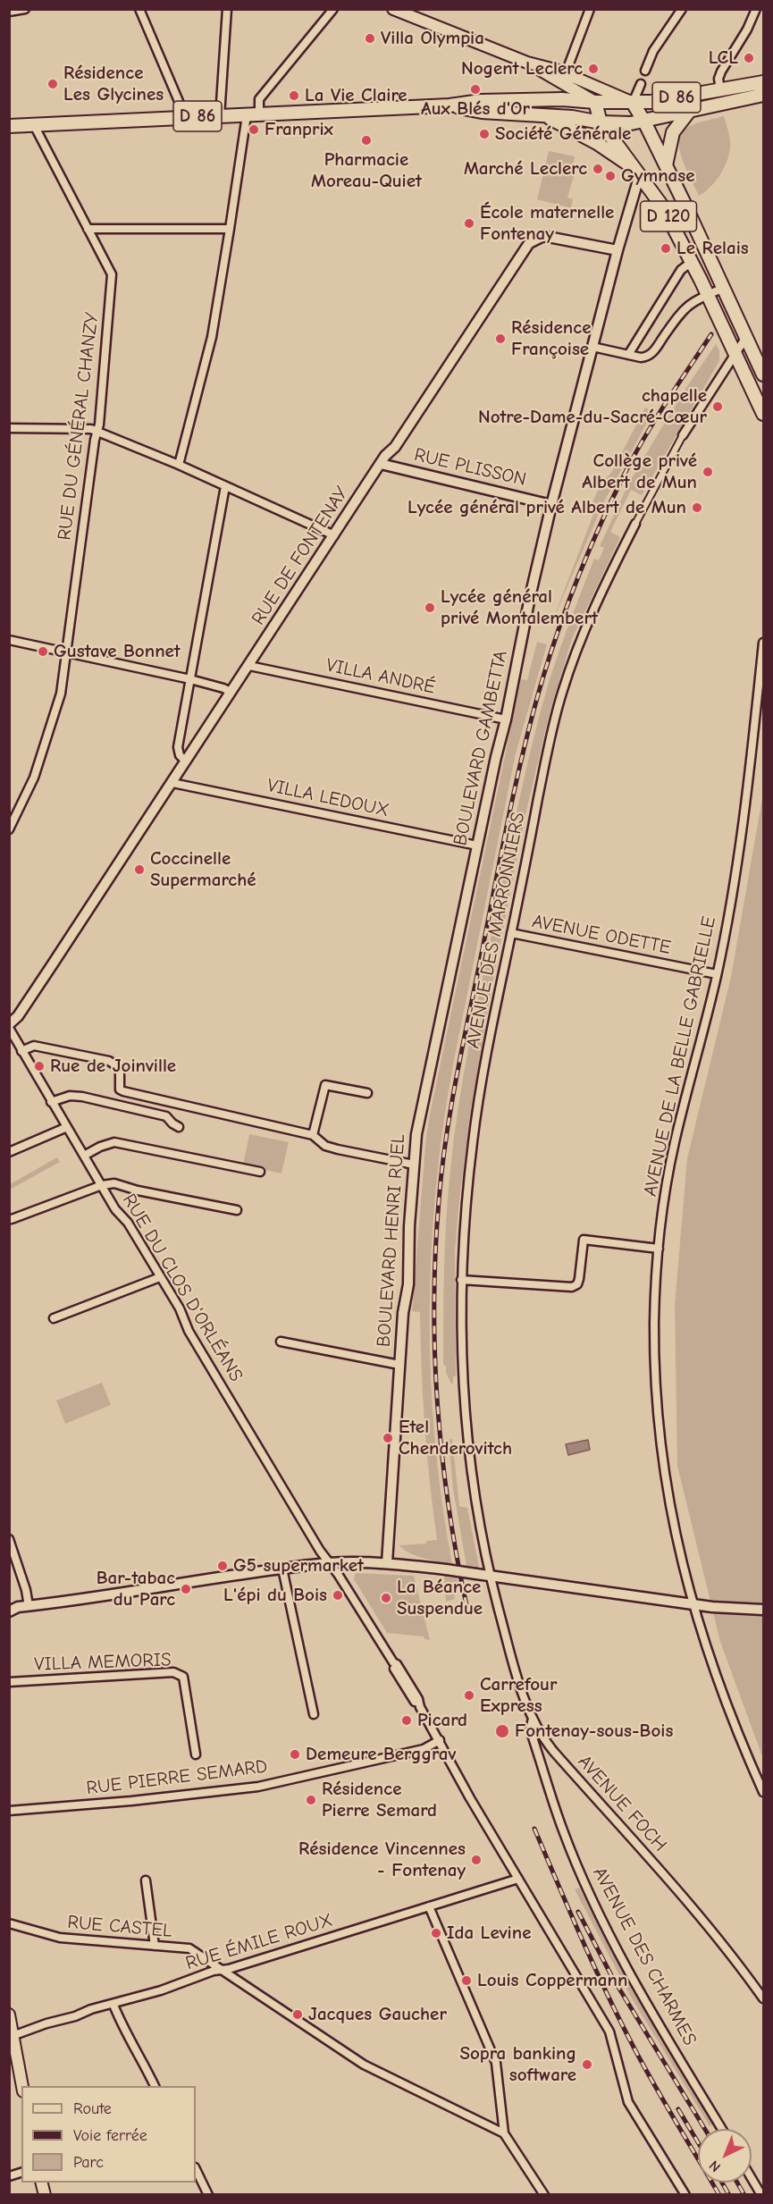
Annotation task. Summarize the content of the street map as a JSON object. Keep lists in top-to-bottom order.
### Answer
{
  "streets": {
    "main road": ["D 86", "D 120"],
    "street": [
      "RUE DU GÉNÉRAL CHANZY",
      "RUE PLISSON",
      "RUE DE FONTENAY",
      "VILLA ANDRÉ",
      "BOULEVARD GAMBETTA",
      "VILLA LEDOUX",
      "AVENUE DES MARRONNIERS",
      "AVENUE ODETTE",
      "AVENUE DE LA BELLE GABRIELLE",
      "BOULEVARD HENRI RUEL",
      "RUE DU CLOS D'ORLÉANS",
      "VILLA MEMORIS",
      "RUE PIERRE SEMARD",
      "AVENUE FOCH",
      "RUE CASTEL",
      "RUE ÉMILE ROUX",
      "AVENUE DES CHARMES"
    ]
  },
  "crossings": [
    ["D 86", "D 120"],
    ["D 86", "RUE DU GÉNÉRAL CHANZY"],
    ["D 120", "BOULEVARD GAMBETTA"],
    ["D 120", "AVENUE DES MARRONNIERS"],
    ["RUE PLISSON", "RUE DE FONTENAY"],
    ["RUE PLISSON", "BOULEVARD GAMBETTA"],
    ["RUE DE FONTENAY", "VILLA ANDRÉ"],
    ["RUE DE FONTENAY", "BOULEVARD GAMBETTA"],
    ["RUE DE FONTENAY", "VILLA LEDOUX"],
    ["RUE DE FONTENAY", "RUE DU CLOS D'ORLÉANS"],
    ["VILLA ANDRÉ", "BOULEVARD GAMBETTA"],
    ["BOULEVARD GAMBETTA", "VILLA LEDOUX"],
    ["BOULEVARD GAMBETTA", "BOULEVARD HENRI RUEL"],
    ["AVENUE DES MARRONNIERS", "AVENUE ODETTE"],
    ["AVENUE DES MARRONNIERS", "AVENUE FOCH"],
    ["AVENUE ODETTE", "AVENUE DE LA BELLE GABRIELLE"],
    ["RUE DU CLOS D'ORLÉANS", "RUE PIERRE SEMARD"],
    ["RUE DU CLOS D'ORLÉANS", "RUE ÉMILE ROUX"],
    ["AVENUE FOCH", "AVENUE DES CHARMES"],
    ["RUE CASTEL", "RUE ÉMILE ROUX"]
  ],
  "places": [
    "Villa Olympia",
    "LCL",
    "Nogent Leclerc",
    "Résidence Les Glycines",
    "Aux Blés d'Or",
    "La Vie Claire",
    "Franprix",
    "Société Générale",
    "Pharmacie Moreau-Quiet",
    "Marché Leclerc",
    "Gymnase",
    "École maternelle Fontenay",
    "Le Relais",
    "Résidence Françoise",
    "chapelle Notre-Dame-du-Sacré-Cœur",
    "Collège privé Albert de Mun",
    "Lycée général privé Albert de Mun",
    "Lycée général privé Montalembert",
    "Gustave Bonnet",
    "Coccinelle Supermarché",
    "Rue de Joinville",
    "Etel Chenderovitch",
    "G5 supermarket",
    "Bar-tabac du Parc",
    "L'épi du Bois",
    "La Béance Suspendue",
    "Carrefour Express",
    "Picard",
    "Fontenay-sous-Bois",
    "Demeure Berggrav",
    "Résidence Pierre Semard",
    "Résidence Vincennes - Fontenay",
    "Ida Levine",
    "Louis Coppermann",
    "Jacques Gaucher",
    "Sopra banking software"
  ],
  "legend": ["Route", "Voie ferrée", "Parc"],
  "north": "bottom left"
}
